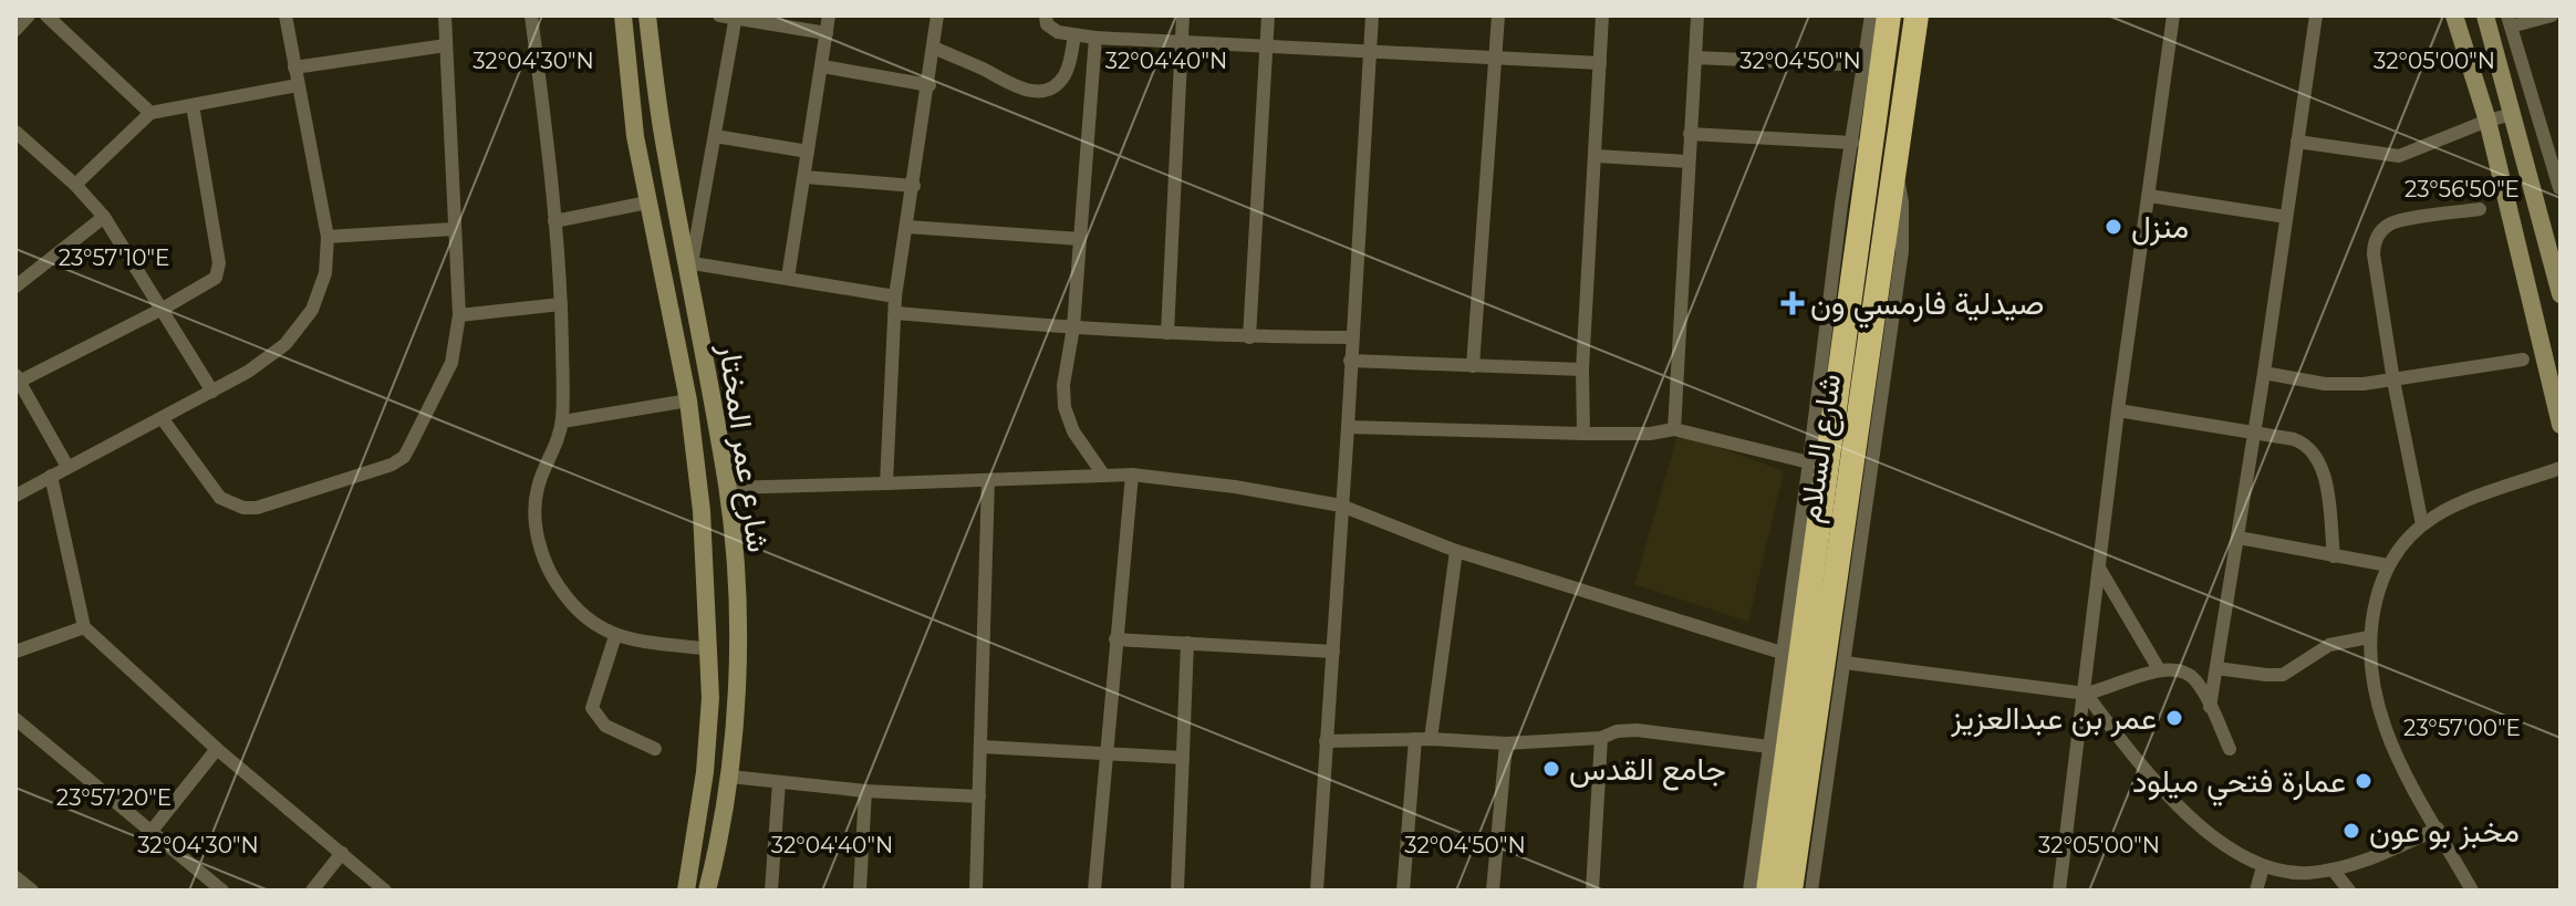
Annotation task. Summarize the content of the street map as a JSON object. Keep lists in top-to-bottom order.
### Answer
{
  "streets": {
    "highway": ["شارع السلام"],
    "street": ["شارع عمر المختار"]
  },
  "places": {
    "other": [
      "منزل",
      "عمر بن عبدالعزيز",
      "جامع القدس",
      "عمارة فتحي ميلود",
      "مخبز بو عون"
    ],
    "health": ["صيدلية فارمسي ون"]
  },
  "coordinates": [
    "32°04'30\"N",
    "32°04'40\"N",
    "32°04'50\"N",
    "32°05'00\"N",
    "23°56'50\"E",
    "23°57'10\"E",
    "23°57'00\"E",
    "23°57'20\"E"
  ]
}
